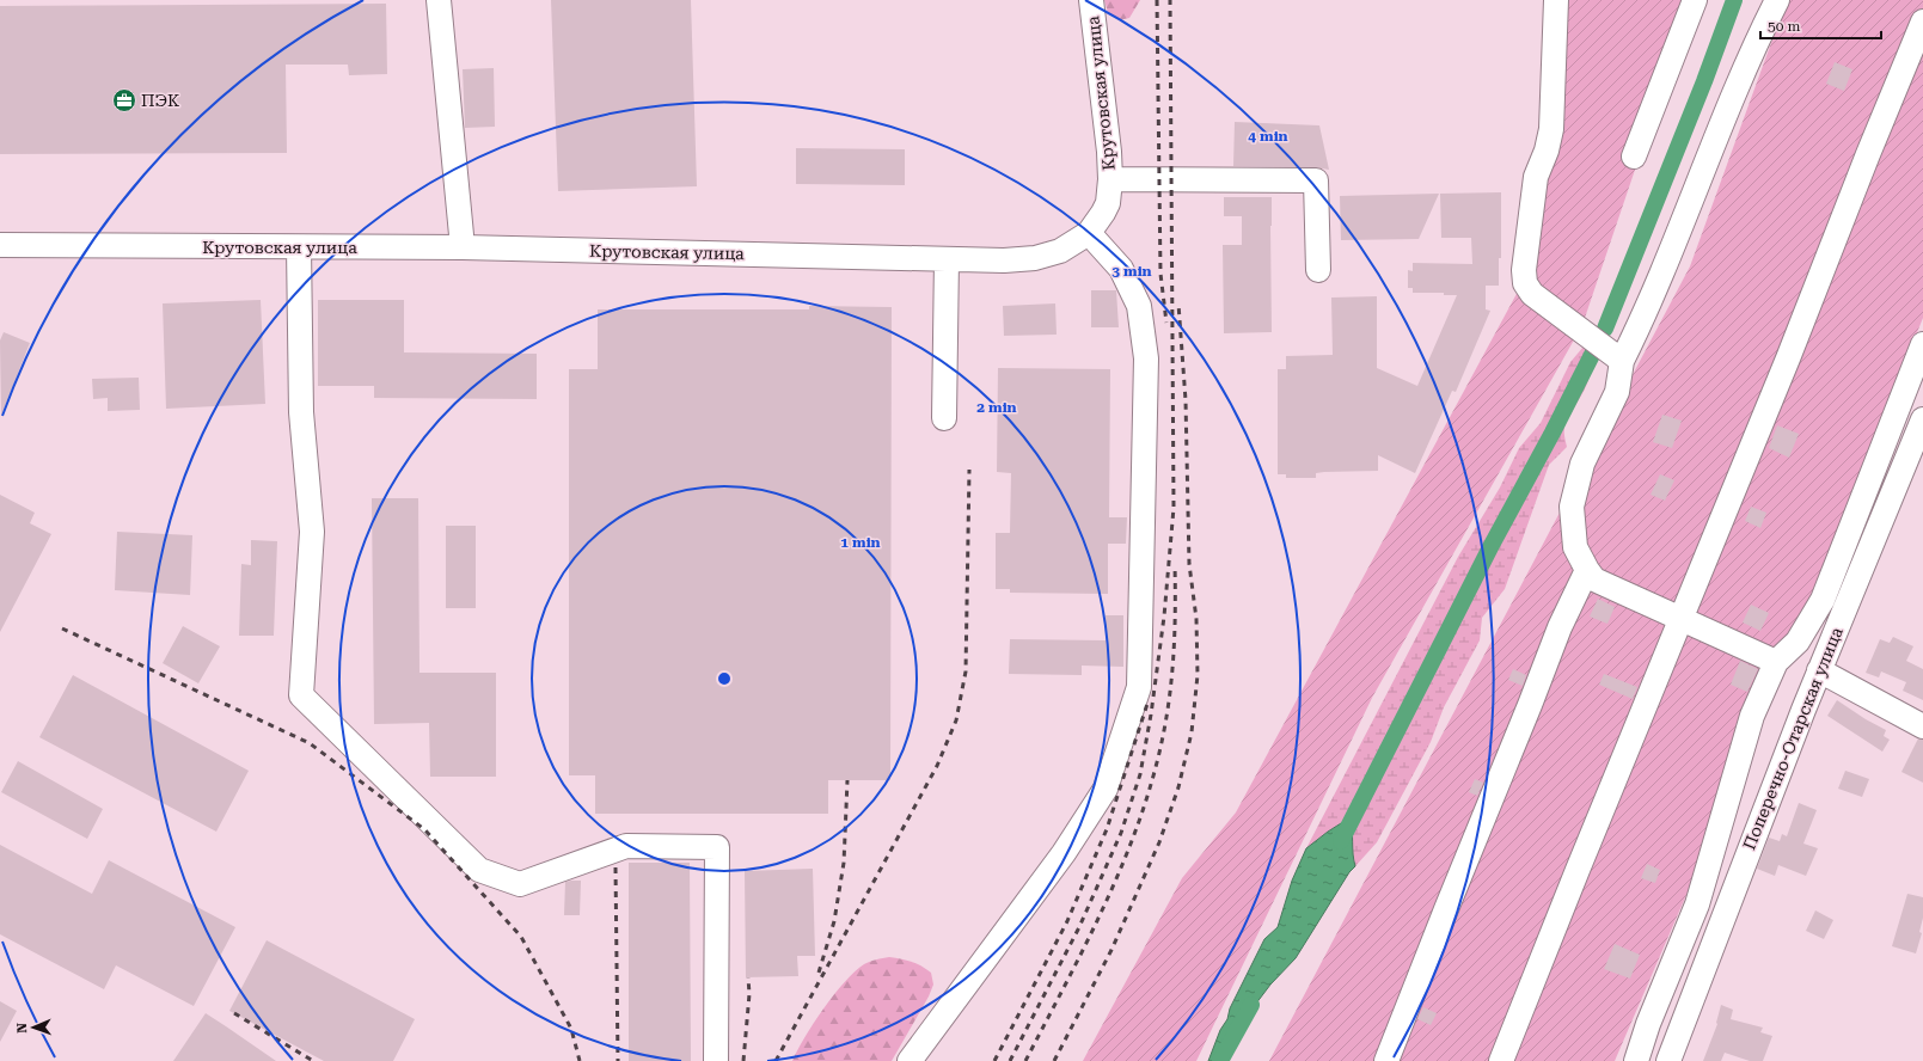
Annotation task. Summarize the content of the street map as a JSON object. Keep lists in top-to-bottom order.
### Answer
{
  "streets": {
    "street": ["Крутовская улица", "Поперечно-Отарская улица"]
  },
  "places": {
    "office": ["ПЭК"]
  },
  "scale_bar": "50 m",
  "north": "left",
  "rings": [
    "4 min",
    "3 min",
    "2 min",
    "1 min"
  ]
}
